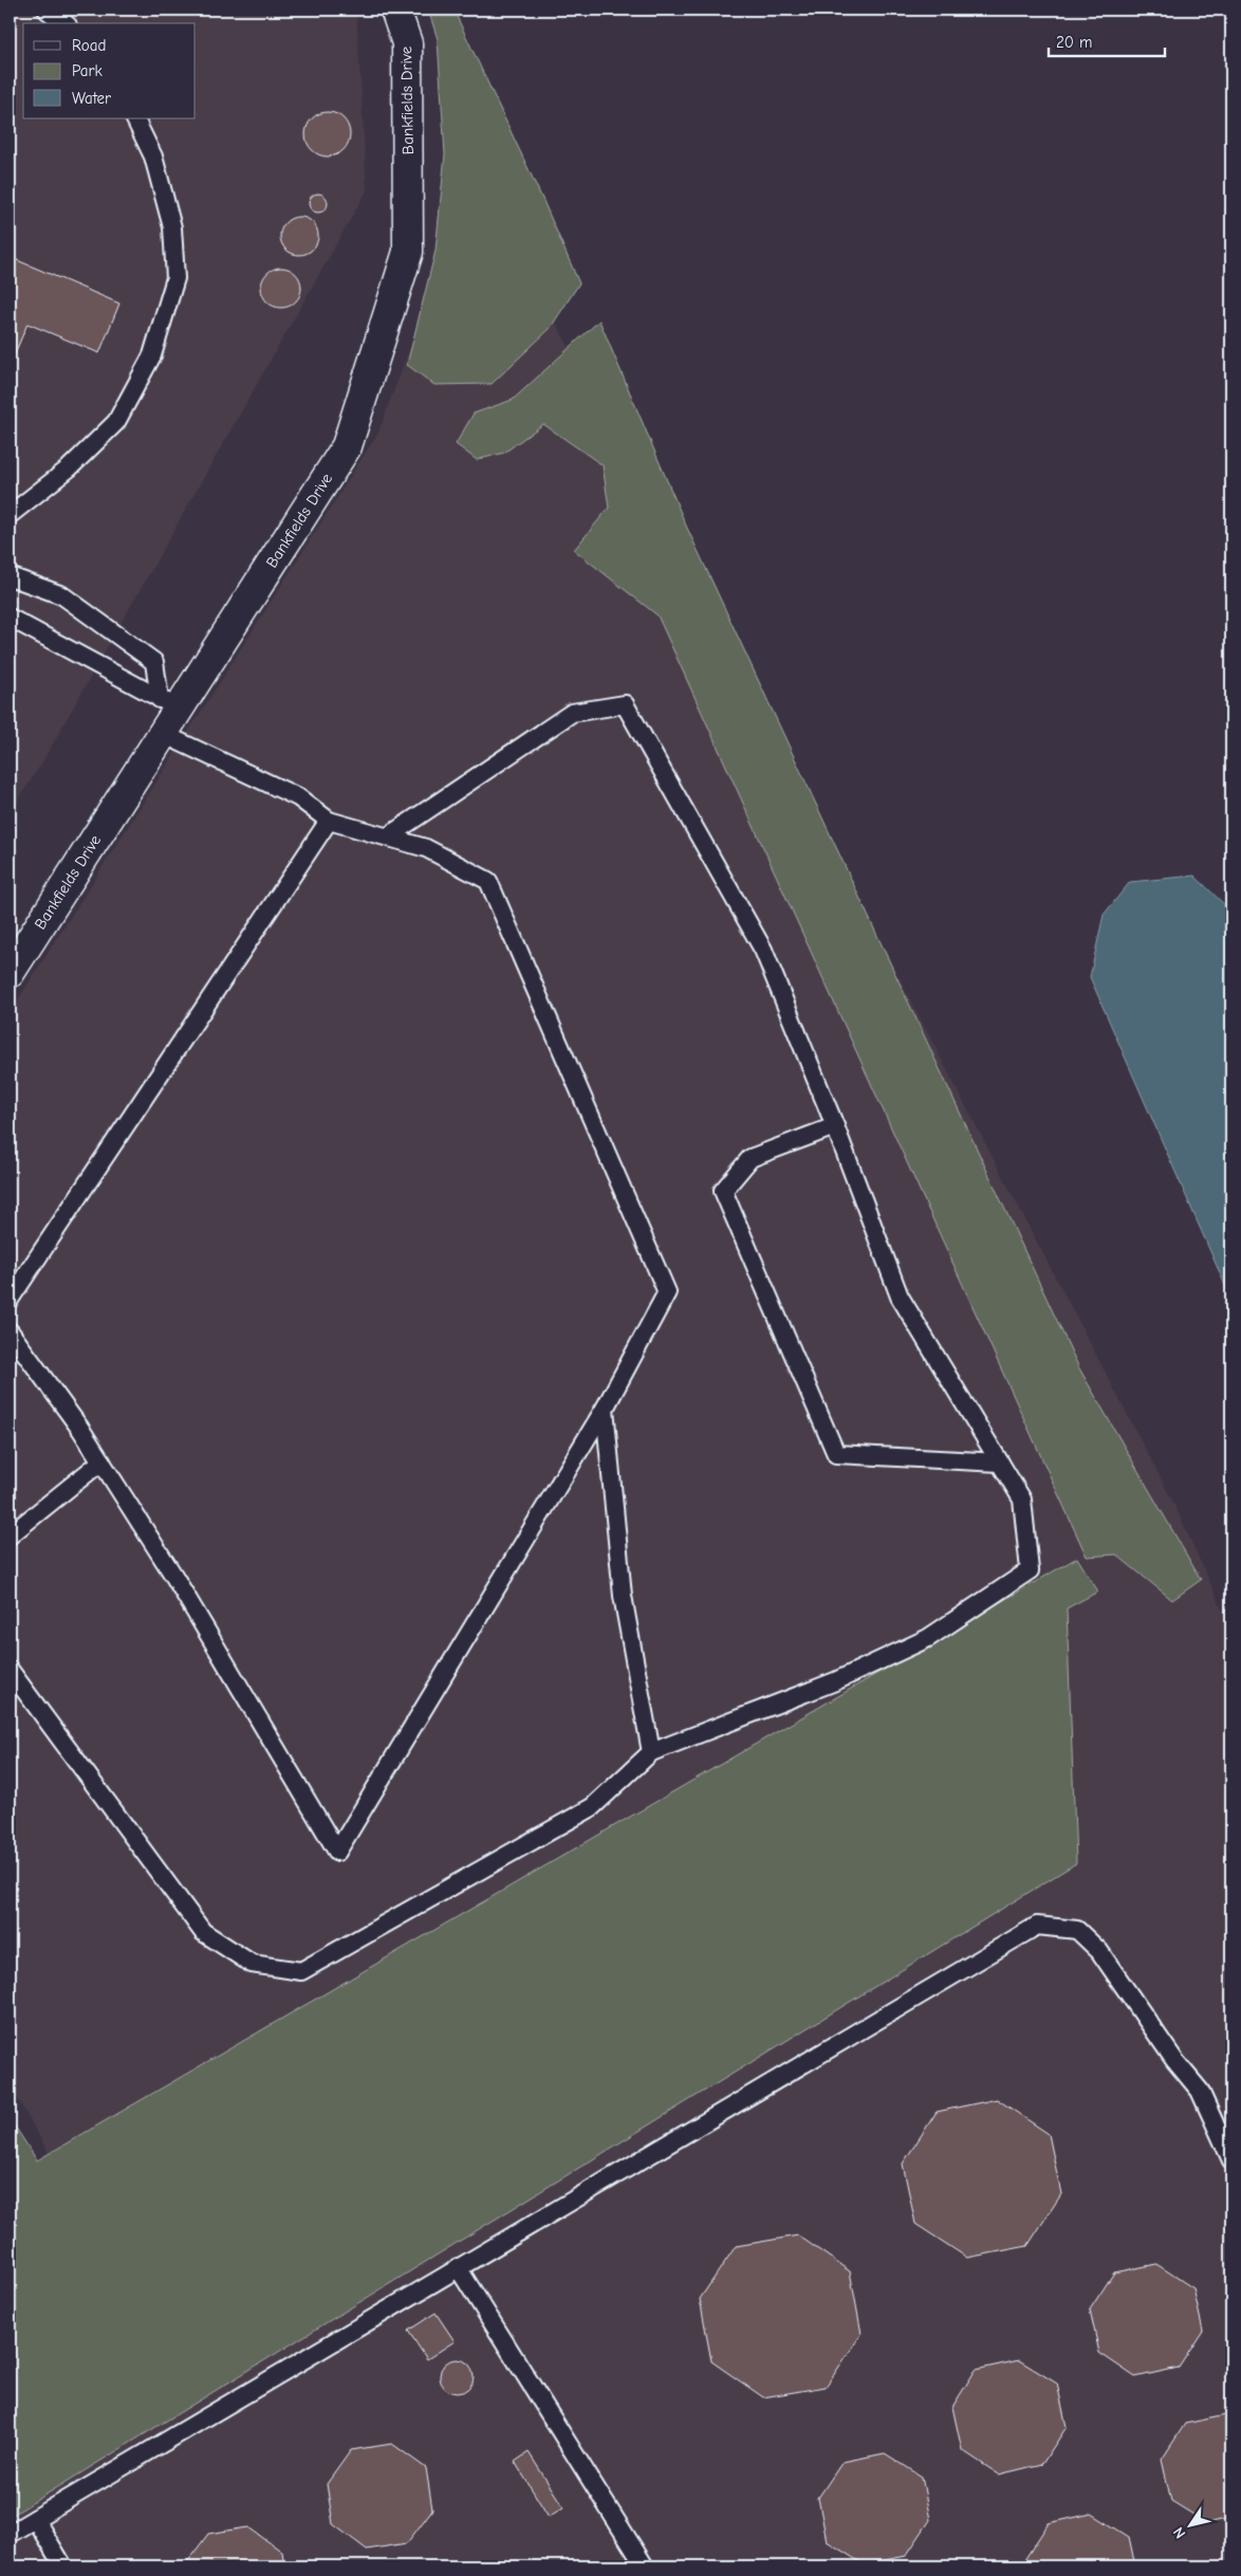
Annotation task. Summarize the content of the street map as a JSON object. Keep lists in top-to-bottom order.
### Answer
{
  "streets": {
    "street": ["Bankfields Drive"]
  },
  "legend": ["Road", "Park", "Water"],
  "scale_bar": "20 m",
  "north": "bottom left"
}
